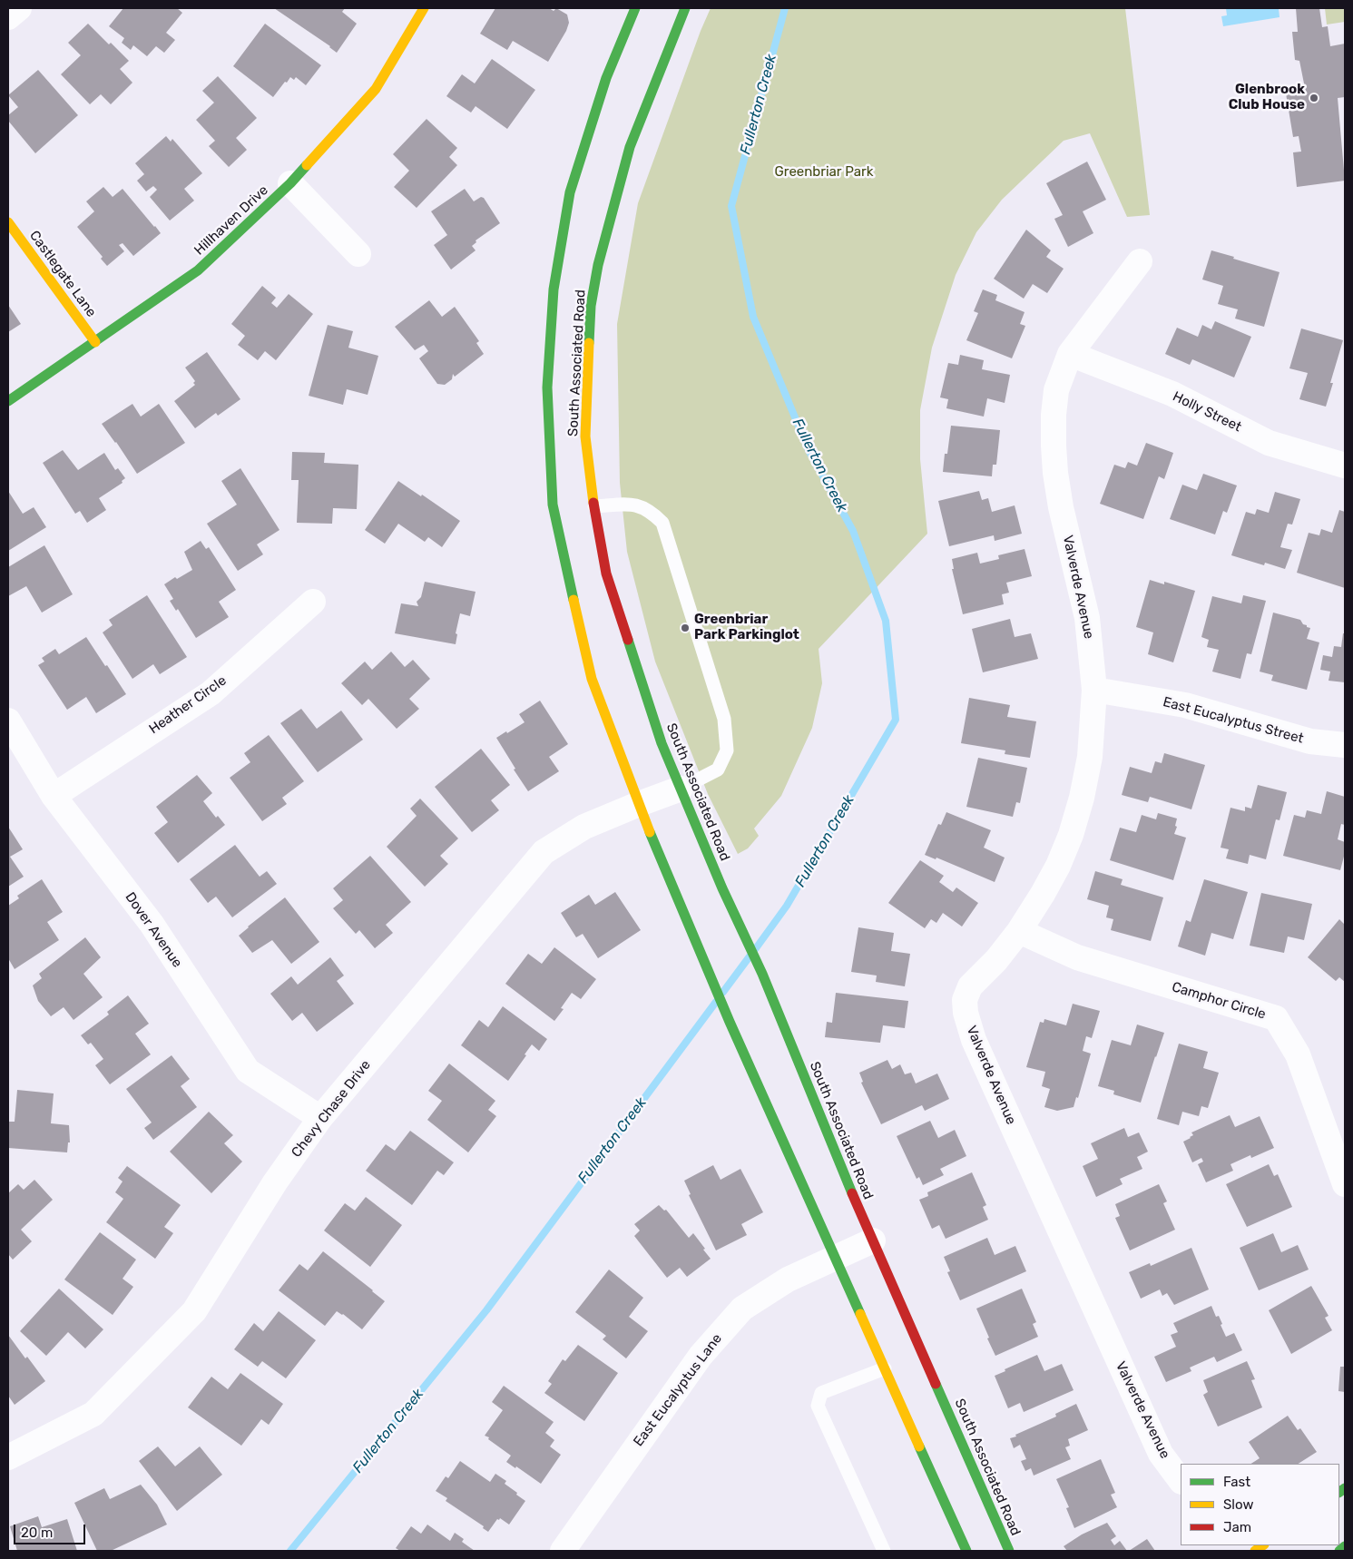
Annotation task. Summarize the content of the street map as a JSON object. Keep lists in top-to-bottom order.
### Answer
{
  "streets": {
    "street": [
      "Hillhaven Drive",
      "Castlegate Lane",
      "South Associated Road",
      "Holly Street",
      "Valverde Avenue",
      "Heather Circle",
      "East Eucalyptus Street",
      "Dover Avenue",
      "Camphor Circle",
      "Chevy Chase Drive",
      "East Eucalyptus Lane"
    ]
  },
  "crossings": [
    ["Hillhaven Drive", "Castlegate Lane"],
    ["South Associated Road", "Chevy Chase Drive"],
    ["South Associated Road", "East Eucalyptus Lane"],
    ["Holly Street", "Valverde Avenue"],
    ["Valverde Avenue", "East Eucalyptus Street"],
    ["Valverde Avenue", "Camphor Circle"],
    ["Heather Circle", "Dover Avenue"],
    ["Dover Avenue", "Chevy Chase Drive"]
  ],
  "water": ["Fullerton Creek"],
  "parks": ["Greenbriar Park"],
  "places": ["Glenbrook Club House", "Greenbriar Park Parkinglot"],
  "legend": ["Fast", "Slow", "Jam"],
  "scale_bar": "20 m"
}
